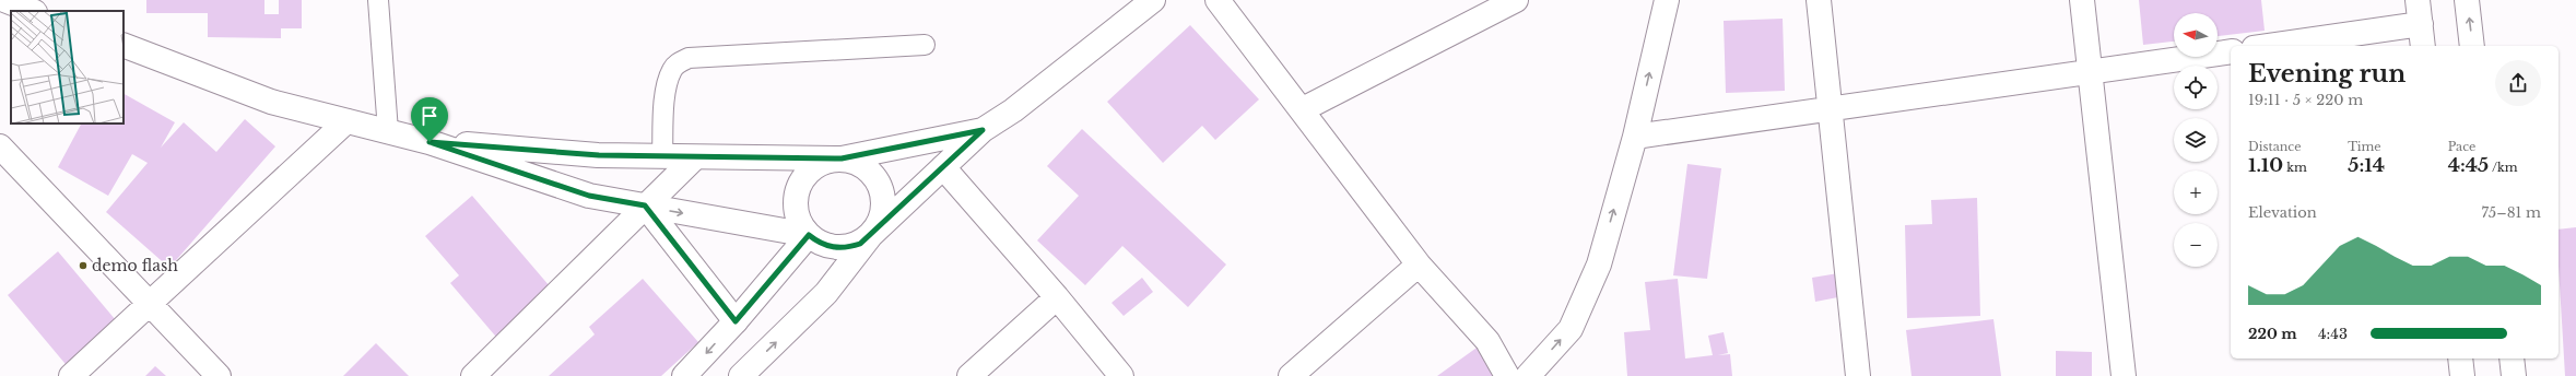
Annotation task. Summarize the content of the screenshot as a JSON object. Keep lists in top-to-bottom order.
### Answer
{
  "places": ["demo flash"],
  "north": "left",
  "page": {
    "map_buttons": ["+", "−"],
    "heading": ["Evening run", "19:11 · 5 × 220 m"],
    "stats": [
      ["Distance", "1.10 km"],
      ["Time", "5:14"],
      ["Pace", "4:45 /km"]
    ],
    "chart": ["Elevation", "75–81 m"],
    "list": [
      {
        "name": "220 m",
        "note": "4:43"
      }
    ]
  }
}
